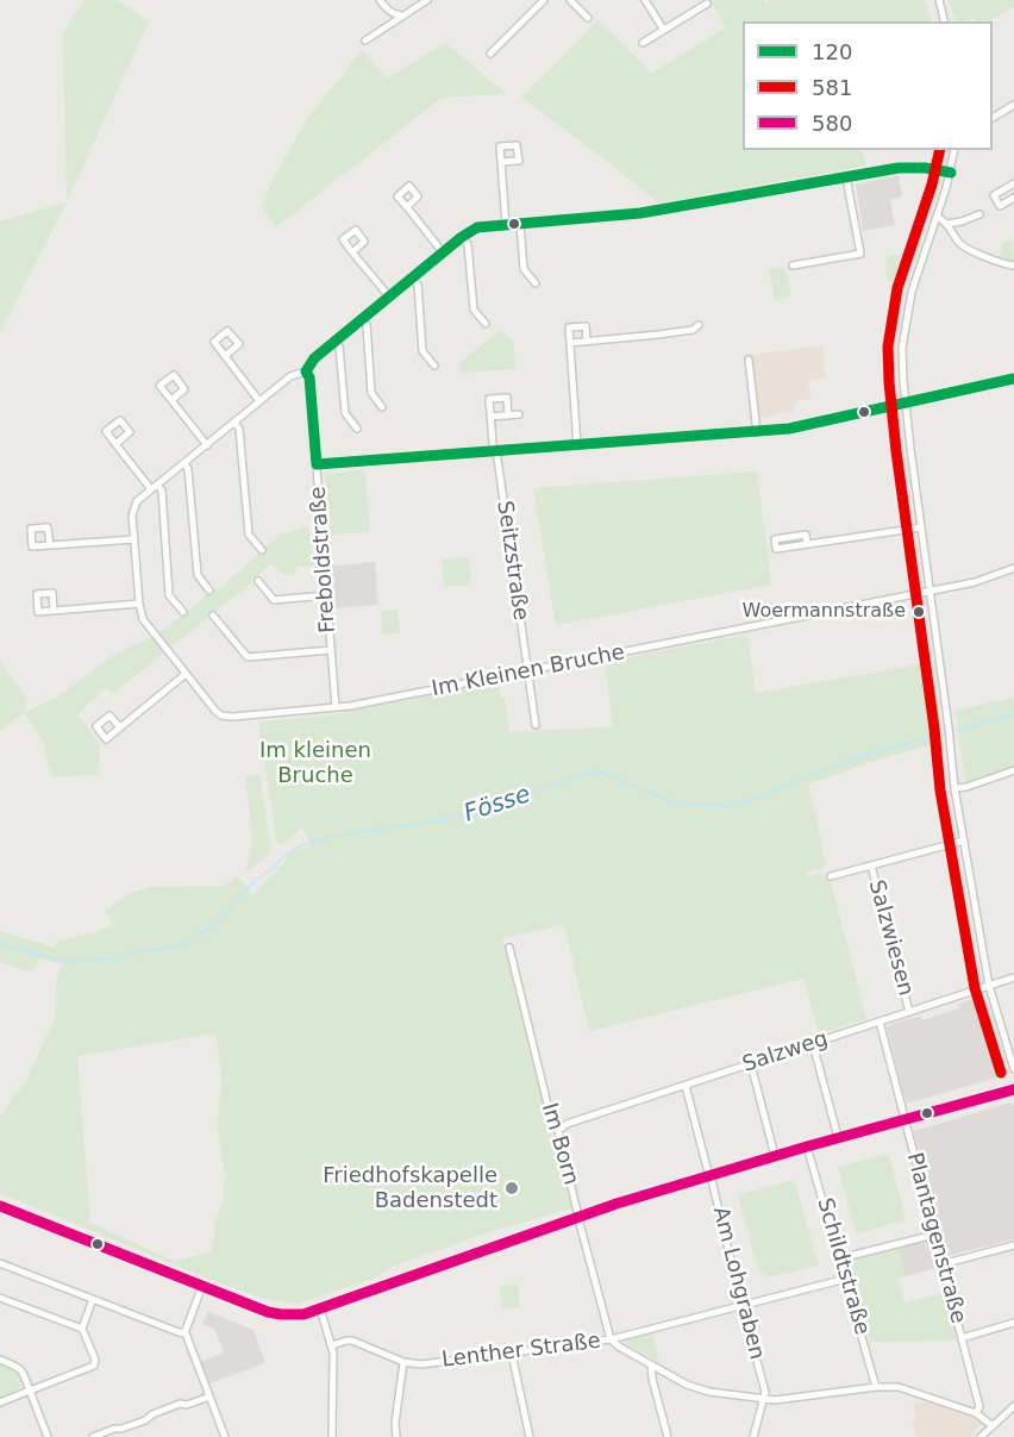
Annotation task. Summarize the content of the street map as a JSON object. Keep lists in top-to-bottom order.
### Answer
{
  "streets": {
    "street": [
      "Freboldstraße",
      "Seitzstraße",
      "Im Kleinen Bruche",
      "Salzwiesen",
      "Salzweg",
      "Im Born",
      "Plantagenstraße",
      "Schildtstraße",
      "Am Lohgraben",
      "Lenther Straße"
    ]
  },
  "crossings": [
    ["Freboldstraße", "Im Kleinen Bruche"],
    ["Seitzstraße", "Im Kleinen Bruche"],
    ["Salzwiesen", "Salzweg"],
    ["Salzweg", "Im Born"],
    ["Salzweg", "Plantagenstraße"],
    ["Salzweg", "Am Lohgraben"],
    ["Im Born", "Lenther Straße"],
    ["Plantagenstraße", "Lenther Straße"],
    ["Schildtstraße", "Lenther Straße"],
    ["Am Lohgraben", "Lenther Straße"]
  ],
  "water": ["Fösse"],
  "parks": ["Im kleinen Bruche"],
  "places": ["Woermannstraße", "Friedhofskapelle Badenstedt"],
  "lines": ["transit line 581", "transit line 120", "transit line 580"],
  "legend": ["120", "581", "580"]
}
